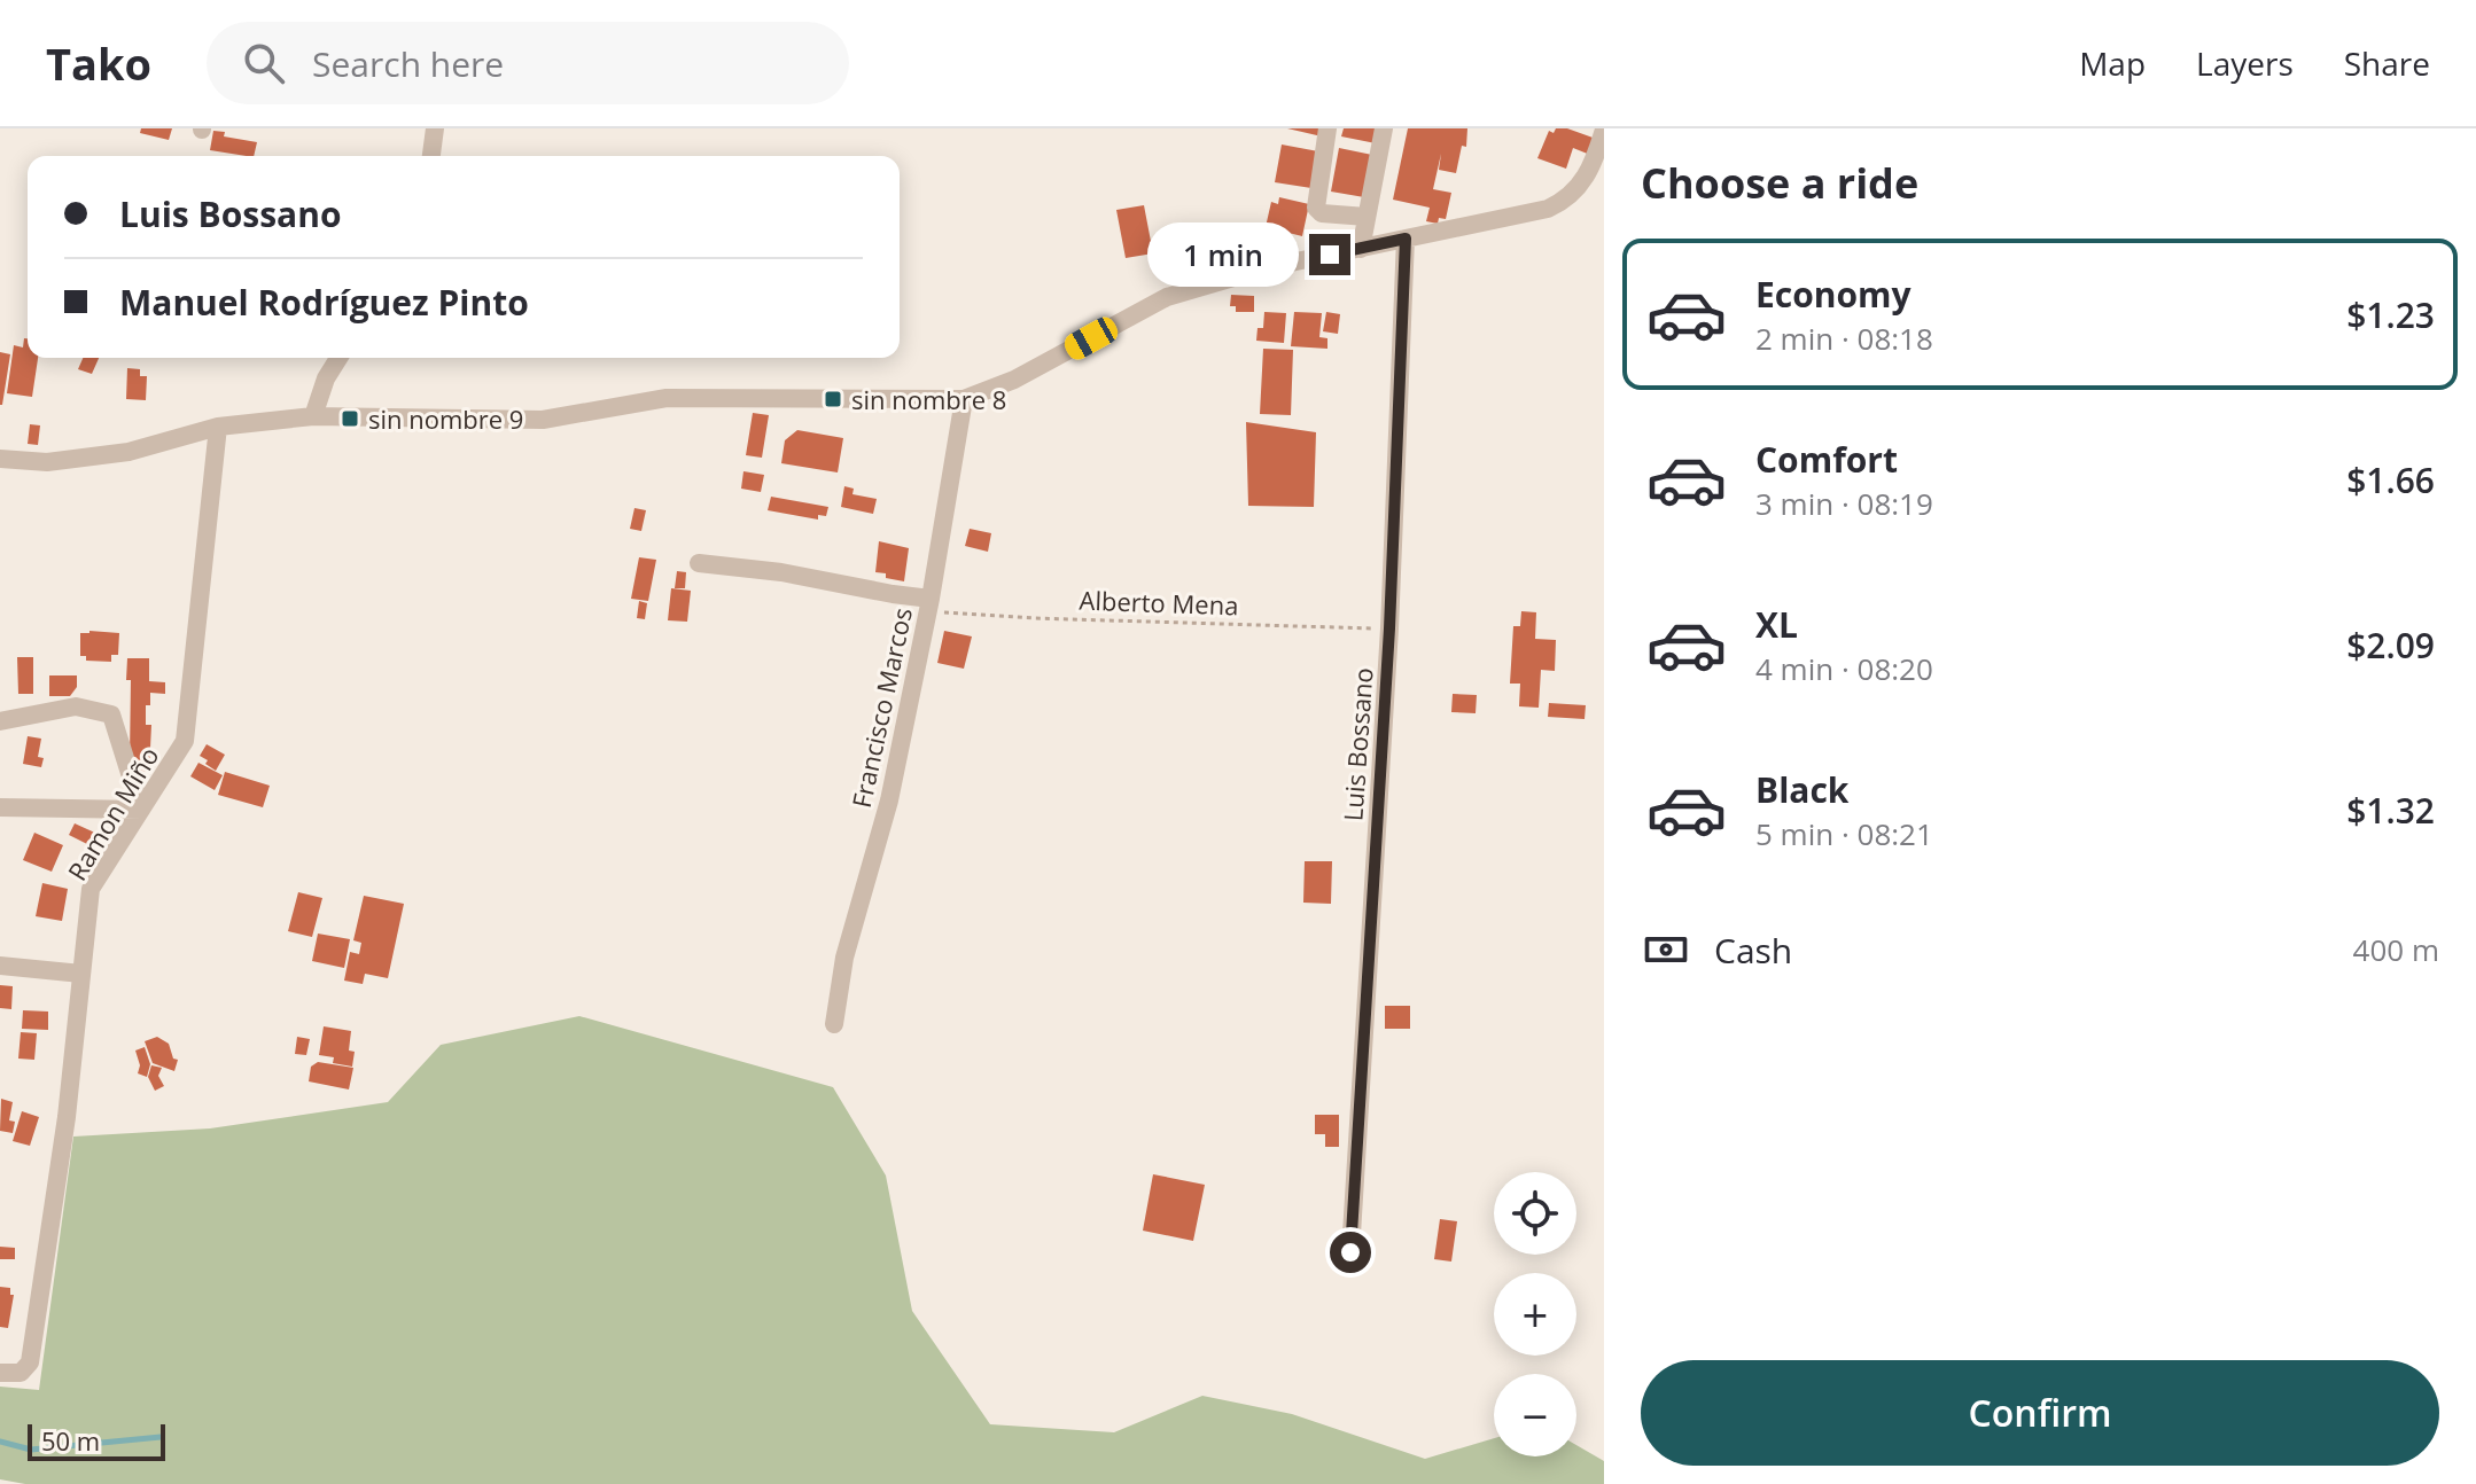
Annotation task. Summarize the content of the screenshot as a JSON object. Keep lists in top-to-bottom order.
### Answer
{
  "streets": {
    "street": ["Francisco Marcos", "Luis Bossano", "Ramon Miño"],
    "path": ["Alberto Mena"]
  },
  "crossings": [
    ["Alberto Mena", "Francisco Marcos"],
    ["Alberto Mena", "Luis Bossano"]
  ],
  "places": {
    "transit": ["sin nombre 8", "sin nombre 9"]
  },
  "scale_bar": "50 m",
  "page": {
    "header": "Tako",
    "search": "Search here",
    "nav": ["Map", "Layers", "Share"],
    "heading": "Choose a ride",
    "banner": ["Luis Bossano", "Manuel Rodríguez Pinto"],
    "bubble": "1 min",
    "list": [
      {
        "name": "Economy",
        "note": "2 min · 08:18",
        "value": "$1.23"
      },
      {
        "name": "Comfort",
        "note": "3 min · 08:19",
        "value": "$1.66"
      },
      {
        "name": "XL",
        "note": "4 min · 08:20",
        "value": "$2.09"
      },
      {
        "name": "Black",
        "note": "5 min · 08:21",
        "value": "$1.32"
      }
    ],
    "pay": ["Cash", "400 m"],
    "map_buttons": ["+", "−"],
    "buttons": "Confirm",
    "scale": "50 m"
  }
}
